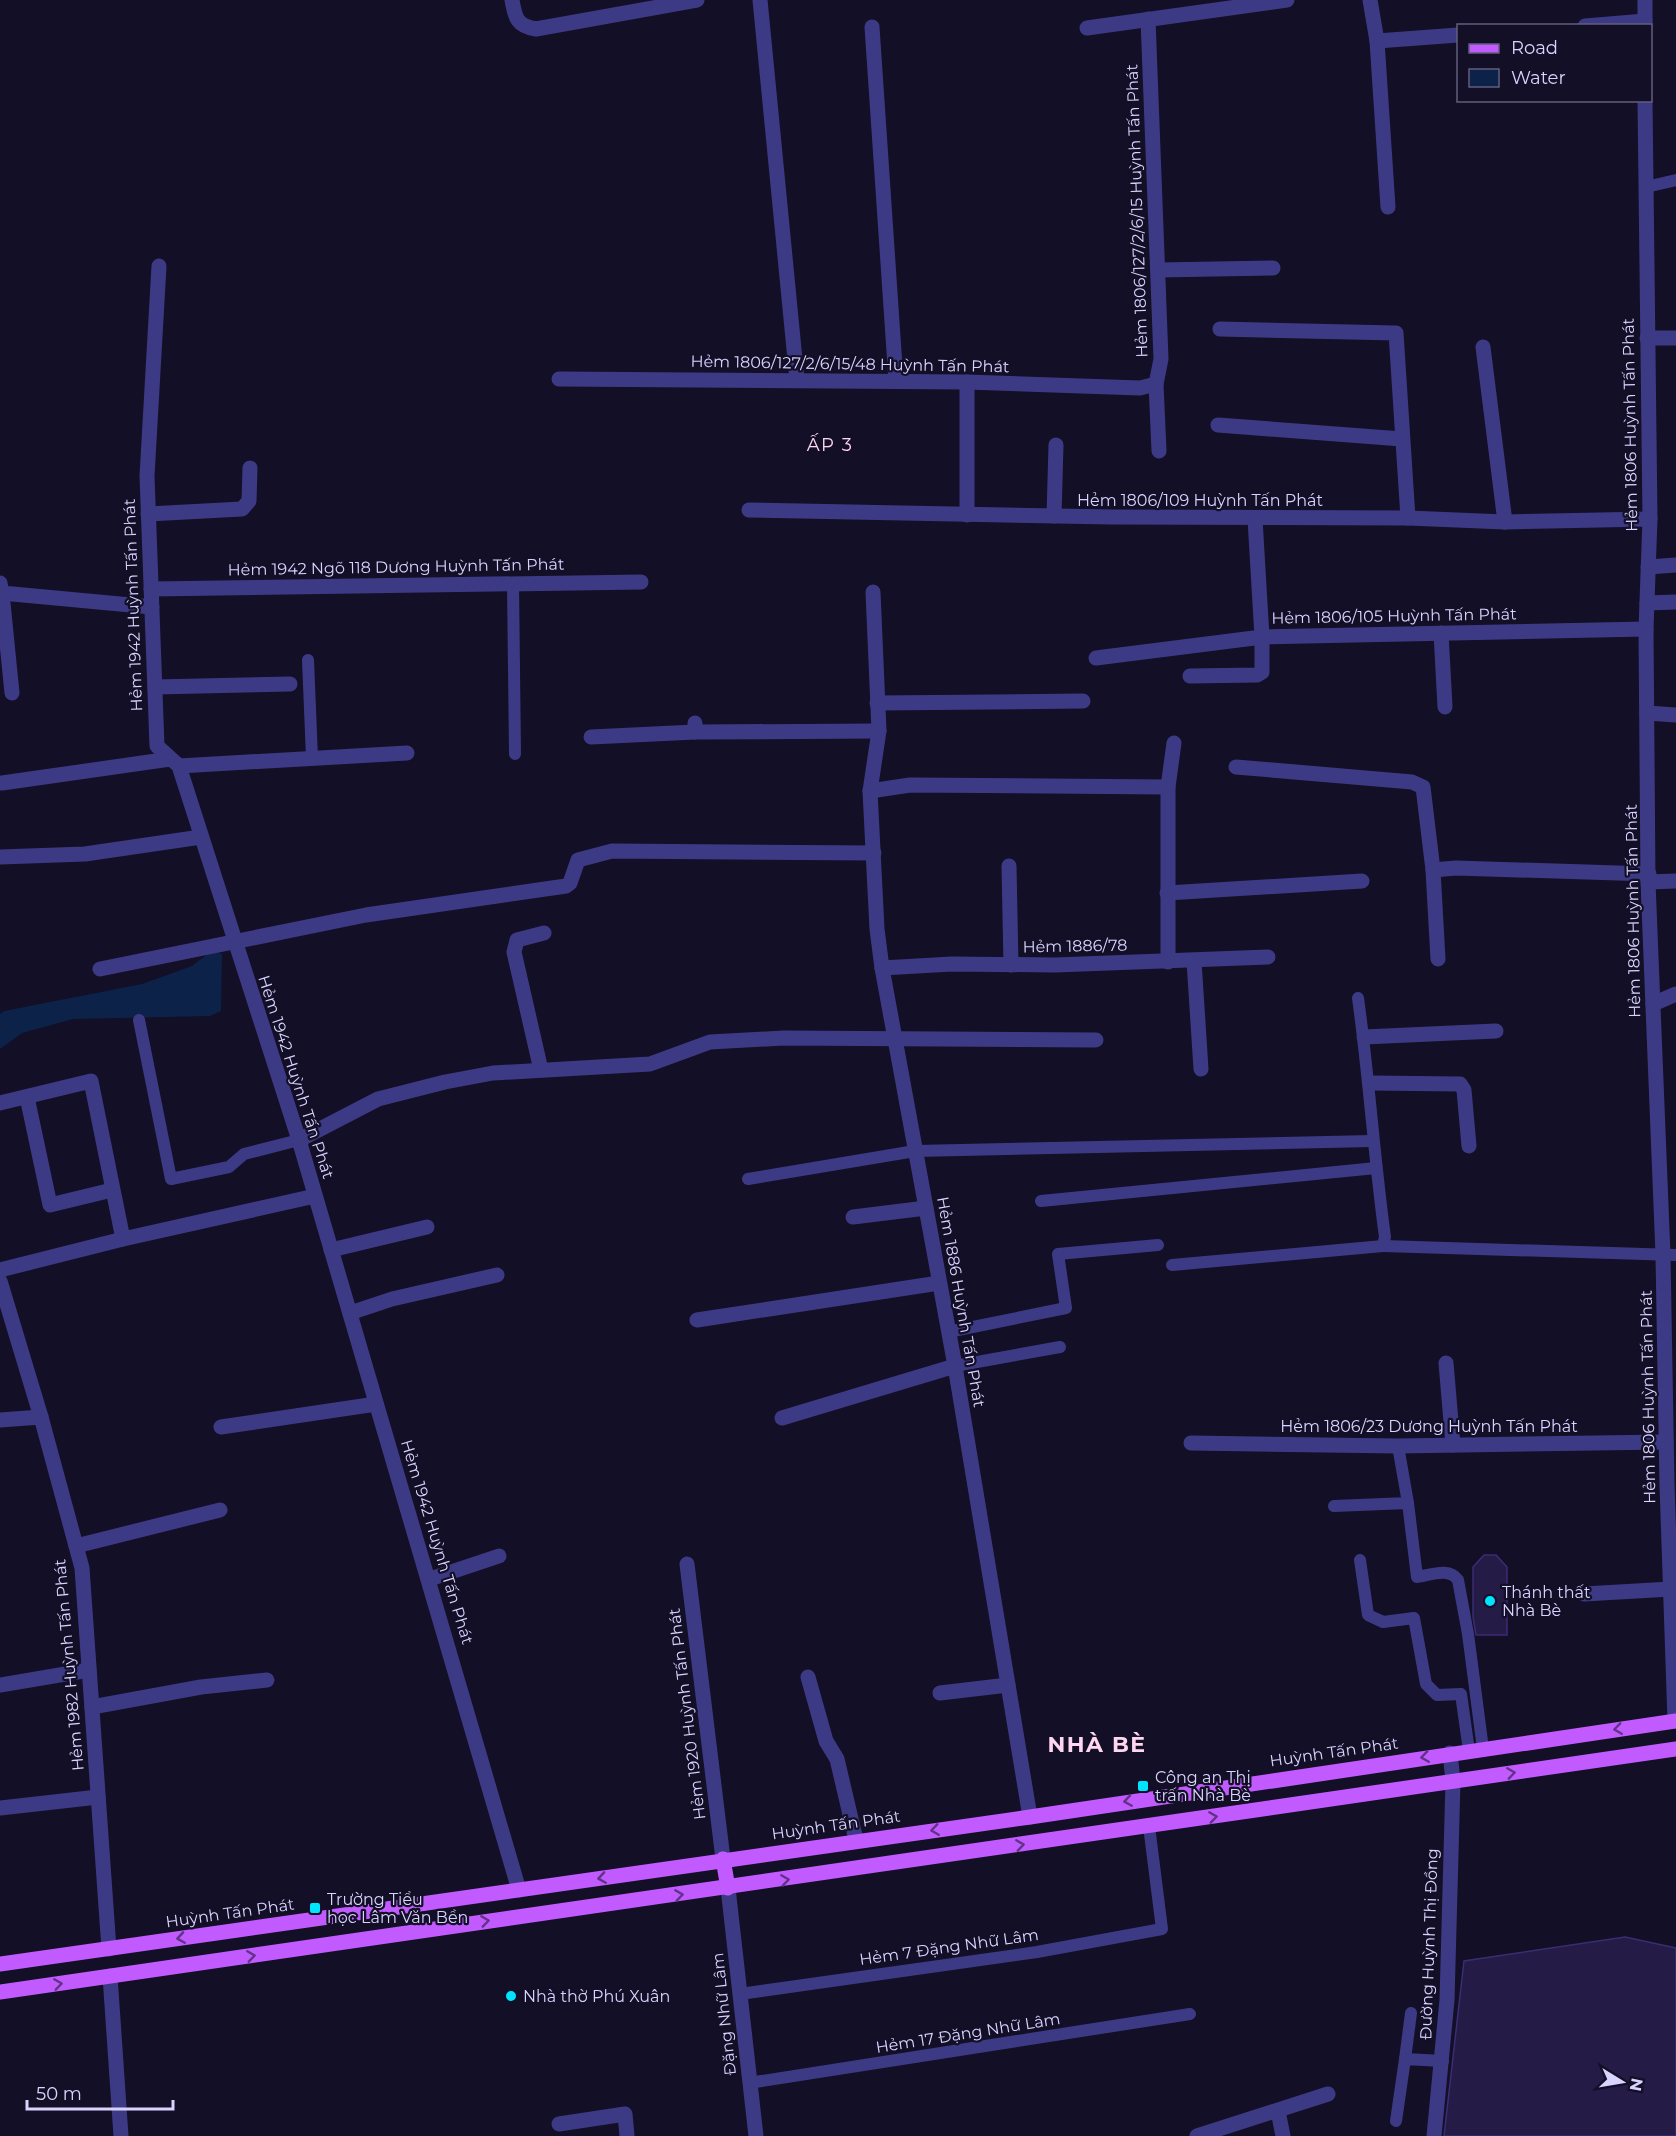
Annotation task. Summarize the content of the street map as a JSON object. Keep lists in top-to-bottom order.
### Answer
{
  "streets": {
    "main road": ["Huỳnh Tấn Phát"],
    "street": [
      "Hẻm 1806/127/2/6/15 Huỳnh Tấn Phát",
      "Hẻm 1806/127/2/6/15/48 Huỳnh Tấn Phát",
      "Hẻm 1806 Huỳnh Tấn Phát",
      "Hẻm 1806/109 Huỳnh Tấn Phát",
      "Hẻm 1942 Ngõ 118 Dương Huỳnh Tấn Phát",
      "Hẻm 1942 Huỳnh Tấn Phát",
      "Hẻm 1806/105 Huỳnh Tấn Phát",
      "Hẻm 1886/78",
      "Hẻm 1886 Huỳnh Tấn Phát",
      "Hẻm 1806/23 Dương Huỳnh Tấn Phát",
      "Hẻm 1982 Huỳnh Tấn Phát",
      "Hẻm 1920 Huỳnh Tấn Phát",
      "Đường Huỳnh Thị Đồng",
      "Đặng Nhữ Lâm"
    ],
    "lane": ["Hẻm 7 Đặng Nhữ Lâm", "Hẻm 17 Đặng Nhữ Lâm"]
  },
  "crossings": [
    ["Hẻm 1806/127/2/6/15 Huỳnh Tấn Phát", "Hẻm 1806/127/2/6/15/48 Huỳnh Tấn Phát"],
    ["Hẻm 1806 Huỳnh Tấn Phát", "Hẻm 1806/109 Huỳnh Tấn Phát"],
    ["Hẻm 1806 Huỳnh Tấn Phát", "Hẻm 1806/105 Huỳnh Tấn Phát"],
    ["Hẻm 1806 Huỳnh Tấn Phát", "Hẻm 1806/23 Dương Huỳnh Tấn Phát"],
    ["Hẻm 1806 Huỳnh Tấn Phát", "Huỳnh Tấn Phát"],
    ["Hẻm 1806/109 Huỳnh Tấn Phát", "Hẻm 1806/105 Huỳnh Tấn Phát"],
    ["Hẻm 1942 Ngõ 118 Dương Huỳnh Tấn Phát", "Hẻm 1942 Huỳnh Tấn Phát"],
    ["Hẻm 1942 Huỳnh Tấn Phát", "Huỳnh Tấn Phát"],
    ["Hẻm 1886/78", "Hẻm 1886 Huỳnh Tấn Phát"],
    ["Hẻm 1886 Huỳnh Tấn Phát", "Huỳnh Tấn Phát"],
    ["Hẻm 1982 Huỳnh Tấn Phát", "Huỳnh Tấn Phát"],
    ["Hẻm 1920 Huỳnh Tấn Phát", "Huỳnh Tấn Phát"],
    ["Huỳnh Tấn Phát", "Đường Huỳnh Thị Đồng"],
    ["Hẻm 7 Đặng Nhữ Lâm", "Đặng Nhữ Lâm"],
    ["Đặng Nhữ Lâm", "Hẻm 17 Đặng Nhữ Lâm"]
  ],
  "districts": ["ẤP 3", "NHÀ BÈ"],
  "places": {
    "other": ["Thánh thất Nhà Bè", "Nhà thờ Phú Xuân"],
    "transit": ["Công an Thị trấn Nhà Bè", "Trường Tiểu học Lâm Văn Bền"]
  },
  "legend": ["Road", "Water"],
  "scale_bar": "50 m",
  "north": "right"
}
